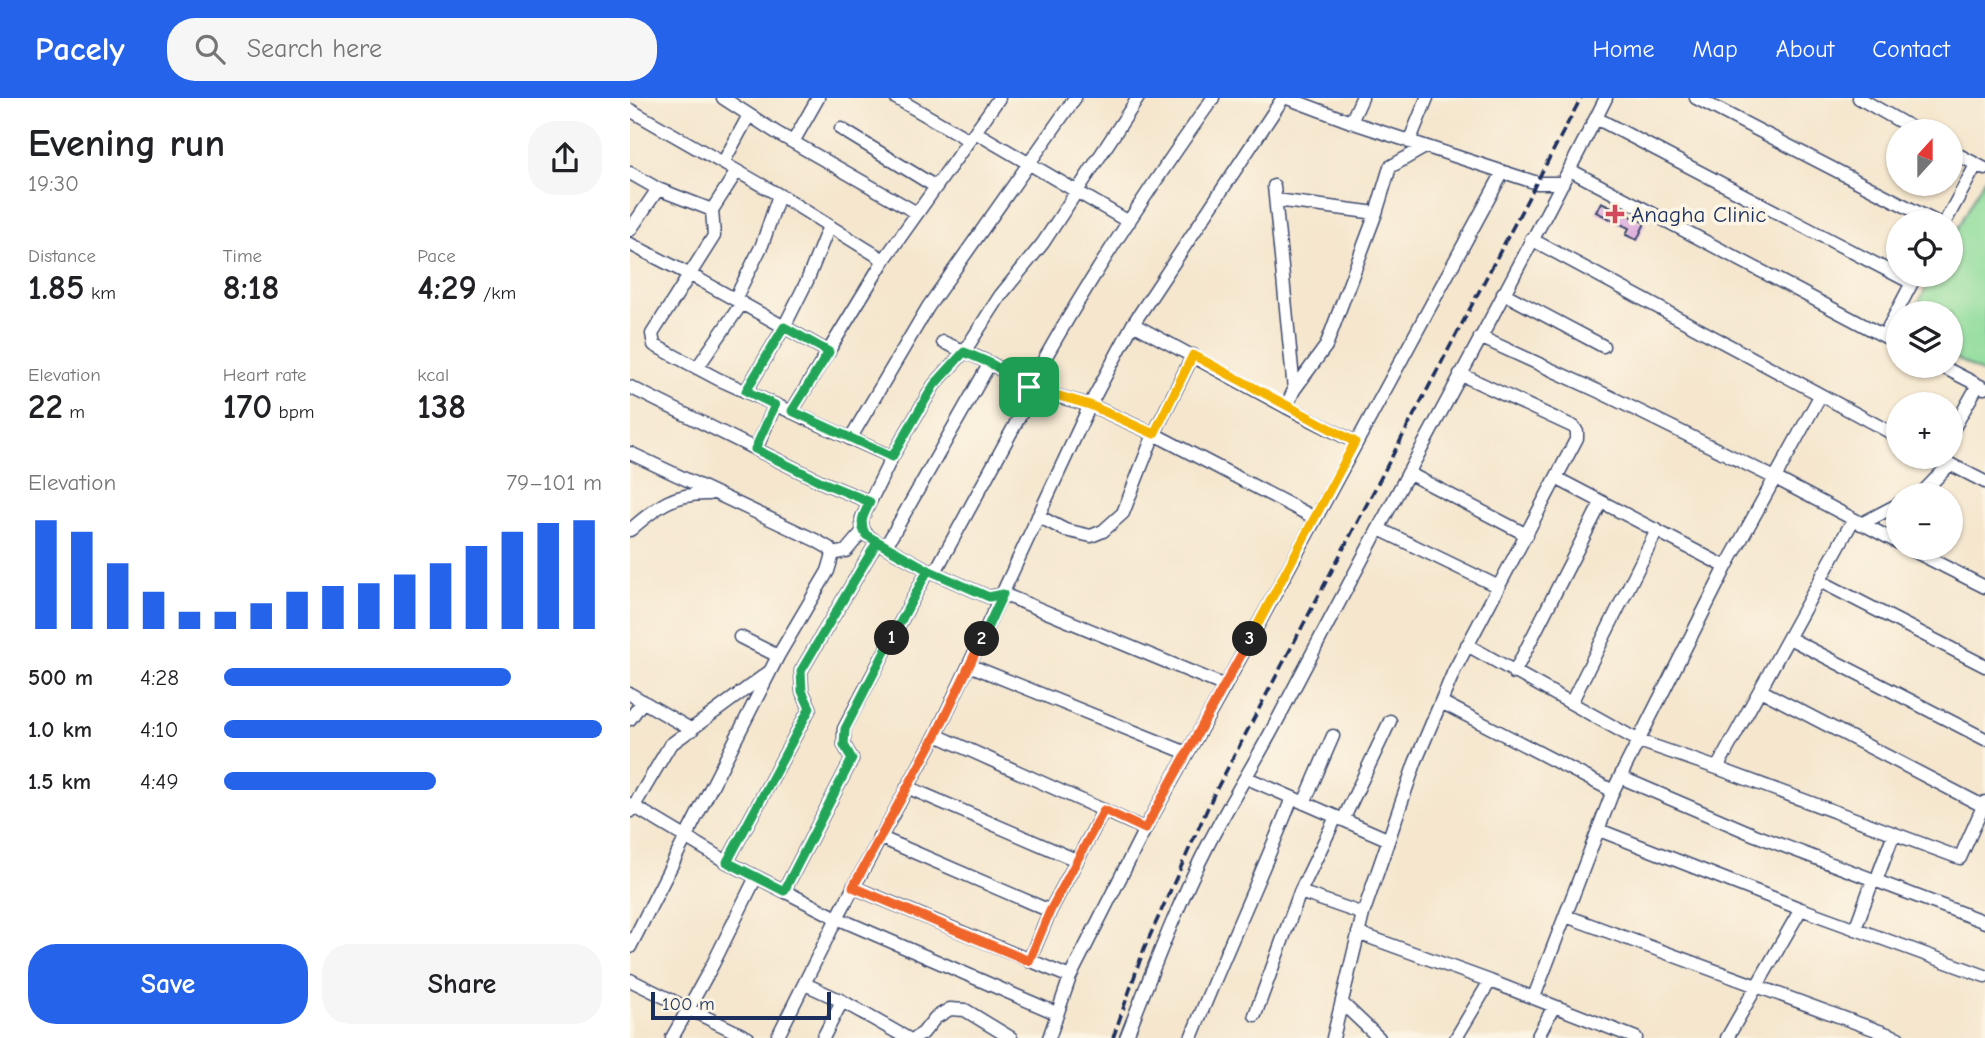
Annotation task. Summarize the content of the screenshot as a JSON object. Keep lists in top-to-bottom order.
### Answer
{
  "places": {
    "health": ["Anagha Clinic"]
  },
  "scale_bar": "100 m",
  "north": "top",
  "page": {
    "header": "Pacely",
    "search": "Search here",
    "nav": [
      "Home",
      "Map",
      "About",
      "Contact"
    ],
    "heading": ["Evening run", "19:30"],
    "map_buttons": ["+", "−"],
    "stats": [
      ["Distance", "1.85 km"],
      ["Time", "8:18"],
      ["Pace", "4:29 /km"],
      ["Elevation", "22 m"],
      ["Heart rate", "170 bpm"],
      ["kcal", "138"]
    ],
    "chart": ["Elevation", "79–101 m"],
    "pins": ["1", "2", "3"],
    "list": [
      {
        "name": "500 m",
        "note": "4:28"
      },
      {
        "name": "1.0 km",
        "note": "4:10"
      },
      {
        "name": "1.5 km",
        "note": "4:49"
      }
    ],
    "buttons": ["Save", "Share"],
    "scale": "100 m"
  }
}
